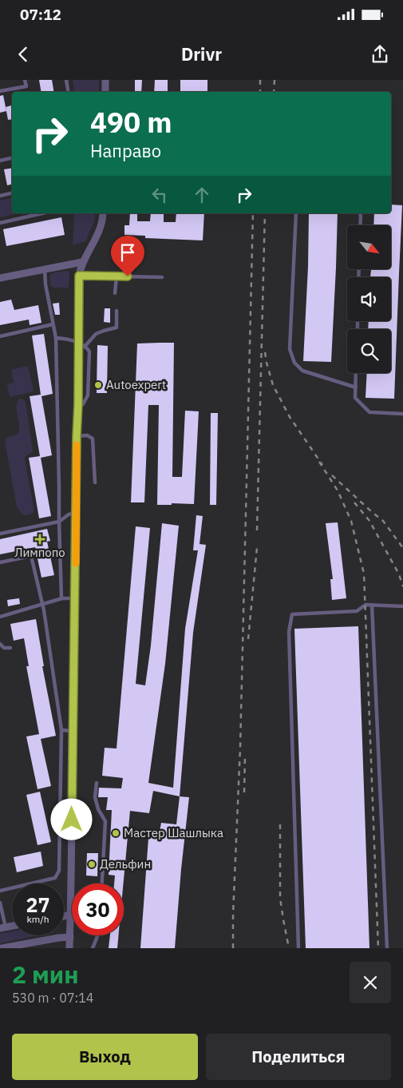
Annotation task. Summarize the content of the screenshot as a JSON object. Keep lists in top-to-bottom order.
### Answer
{
  "places": {
    "other": ["Autoexpert", "Мастер Шашлыка", "Дельфин"],
    "health": ["Лимпопо"]
  },
  "north": "bottom right",
  "page": {
    "status": "07:12",
    "header": "Drivr",
    "turn": ["490 m", "Направо"],
    "speed": "27 km/h",
    "limit": "30",
    "heading": ["2 мин", "530 m · 07:14"],
    "buttons": ["Выход", "Поделиться"]
  }
}
